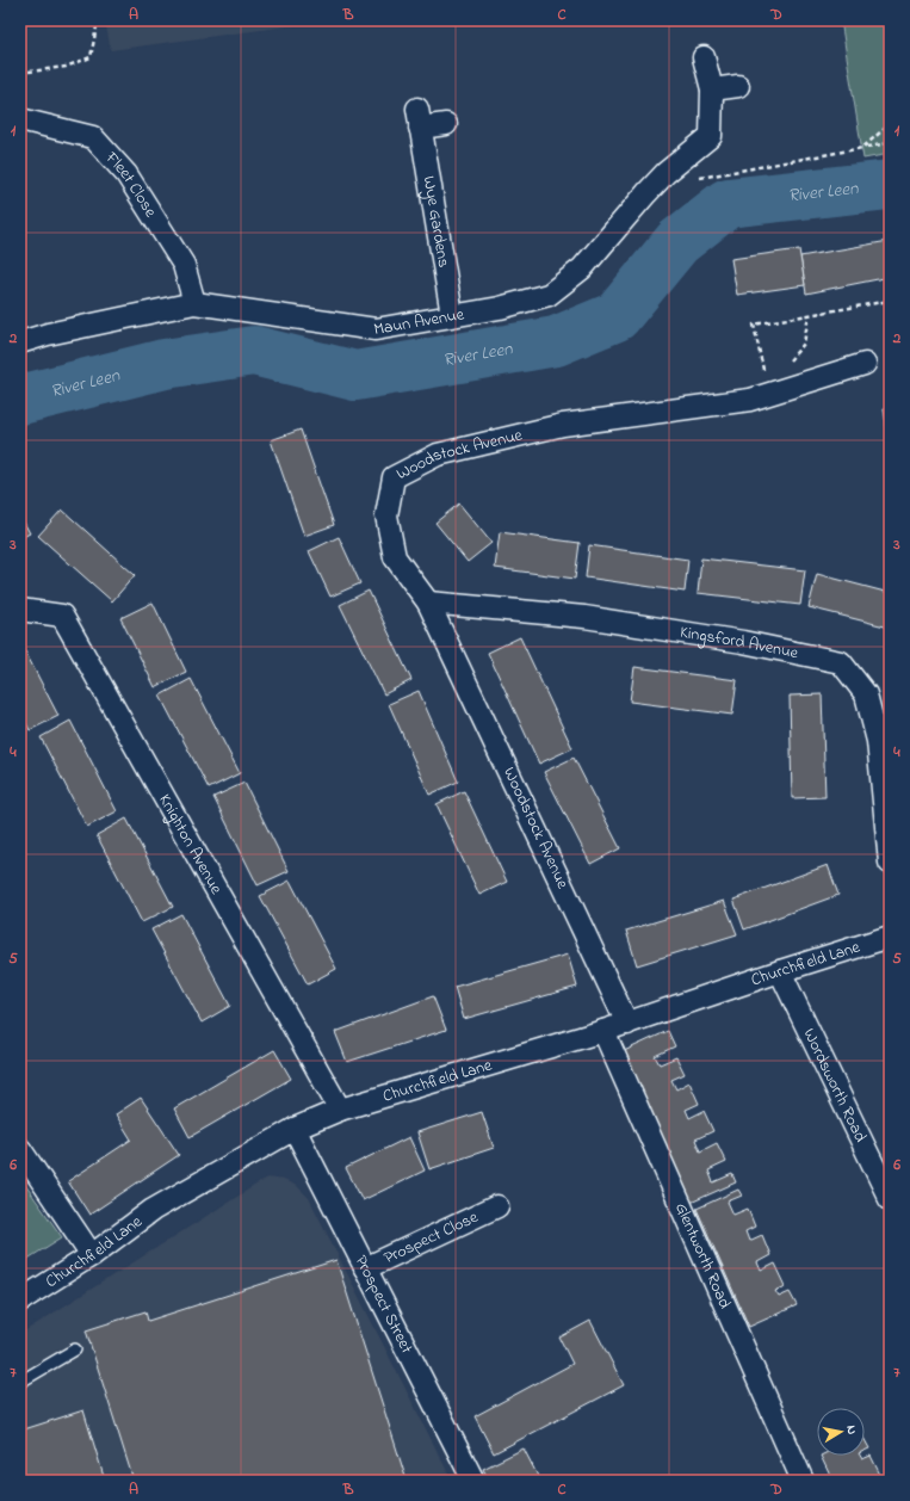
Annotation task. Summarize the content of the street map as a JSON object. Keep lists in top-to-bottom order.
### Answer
{
  "streets": {
    "street": [
      "Fleet Close",
      "Wye Gardens",
      "Maun Avenue",
      "Woodstock Avenue",
      "Kingsford Avenue",
      "Knighton Avenue",
      "Churchfield Lane",
      "Wordsworth Road",
      "Prospect Close",
      "Glentworth Road",
      "Prospect Street"
    ]
  },
  "crossings": [
    ["Fleet Close", "Maun Avenue"],
    ["Wye Gardens", "Maun Avenue"],
    ["Woodstock Avenue", "Kingsford Avenue"],
    ["Woodstock Avenue", "Churchfield Lane"],
    ["Knighton Avenue", "Churchfield Lane"],
    ["Churchfield Lane", "Wordsworth Road"],
    ["Churchfield Lane", "Glentworth Road"],
    ["Churchfield Lane", "Prospect Street"],
    ["Prospect Close", "Prospect Street"]
  ],
  "water": ["River Leen"],
  "north": "right",
  "grid": {
    "columns": [
      "A",
      "B",
      "C",
      "D"
    ],
    "rows": [
      "1",
      "2",
      "3",
      "4",
      "5",
      "6",
      "7"
    ]
  }
}
